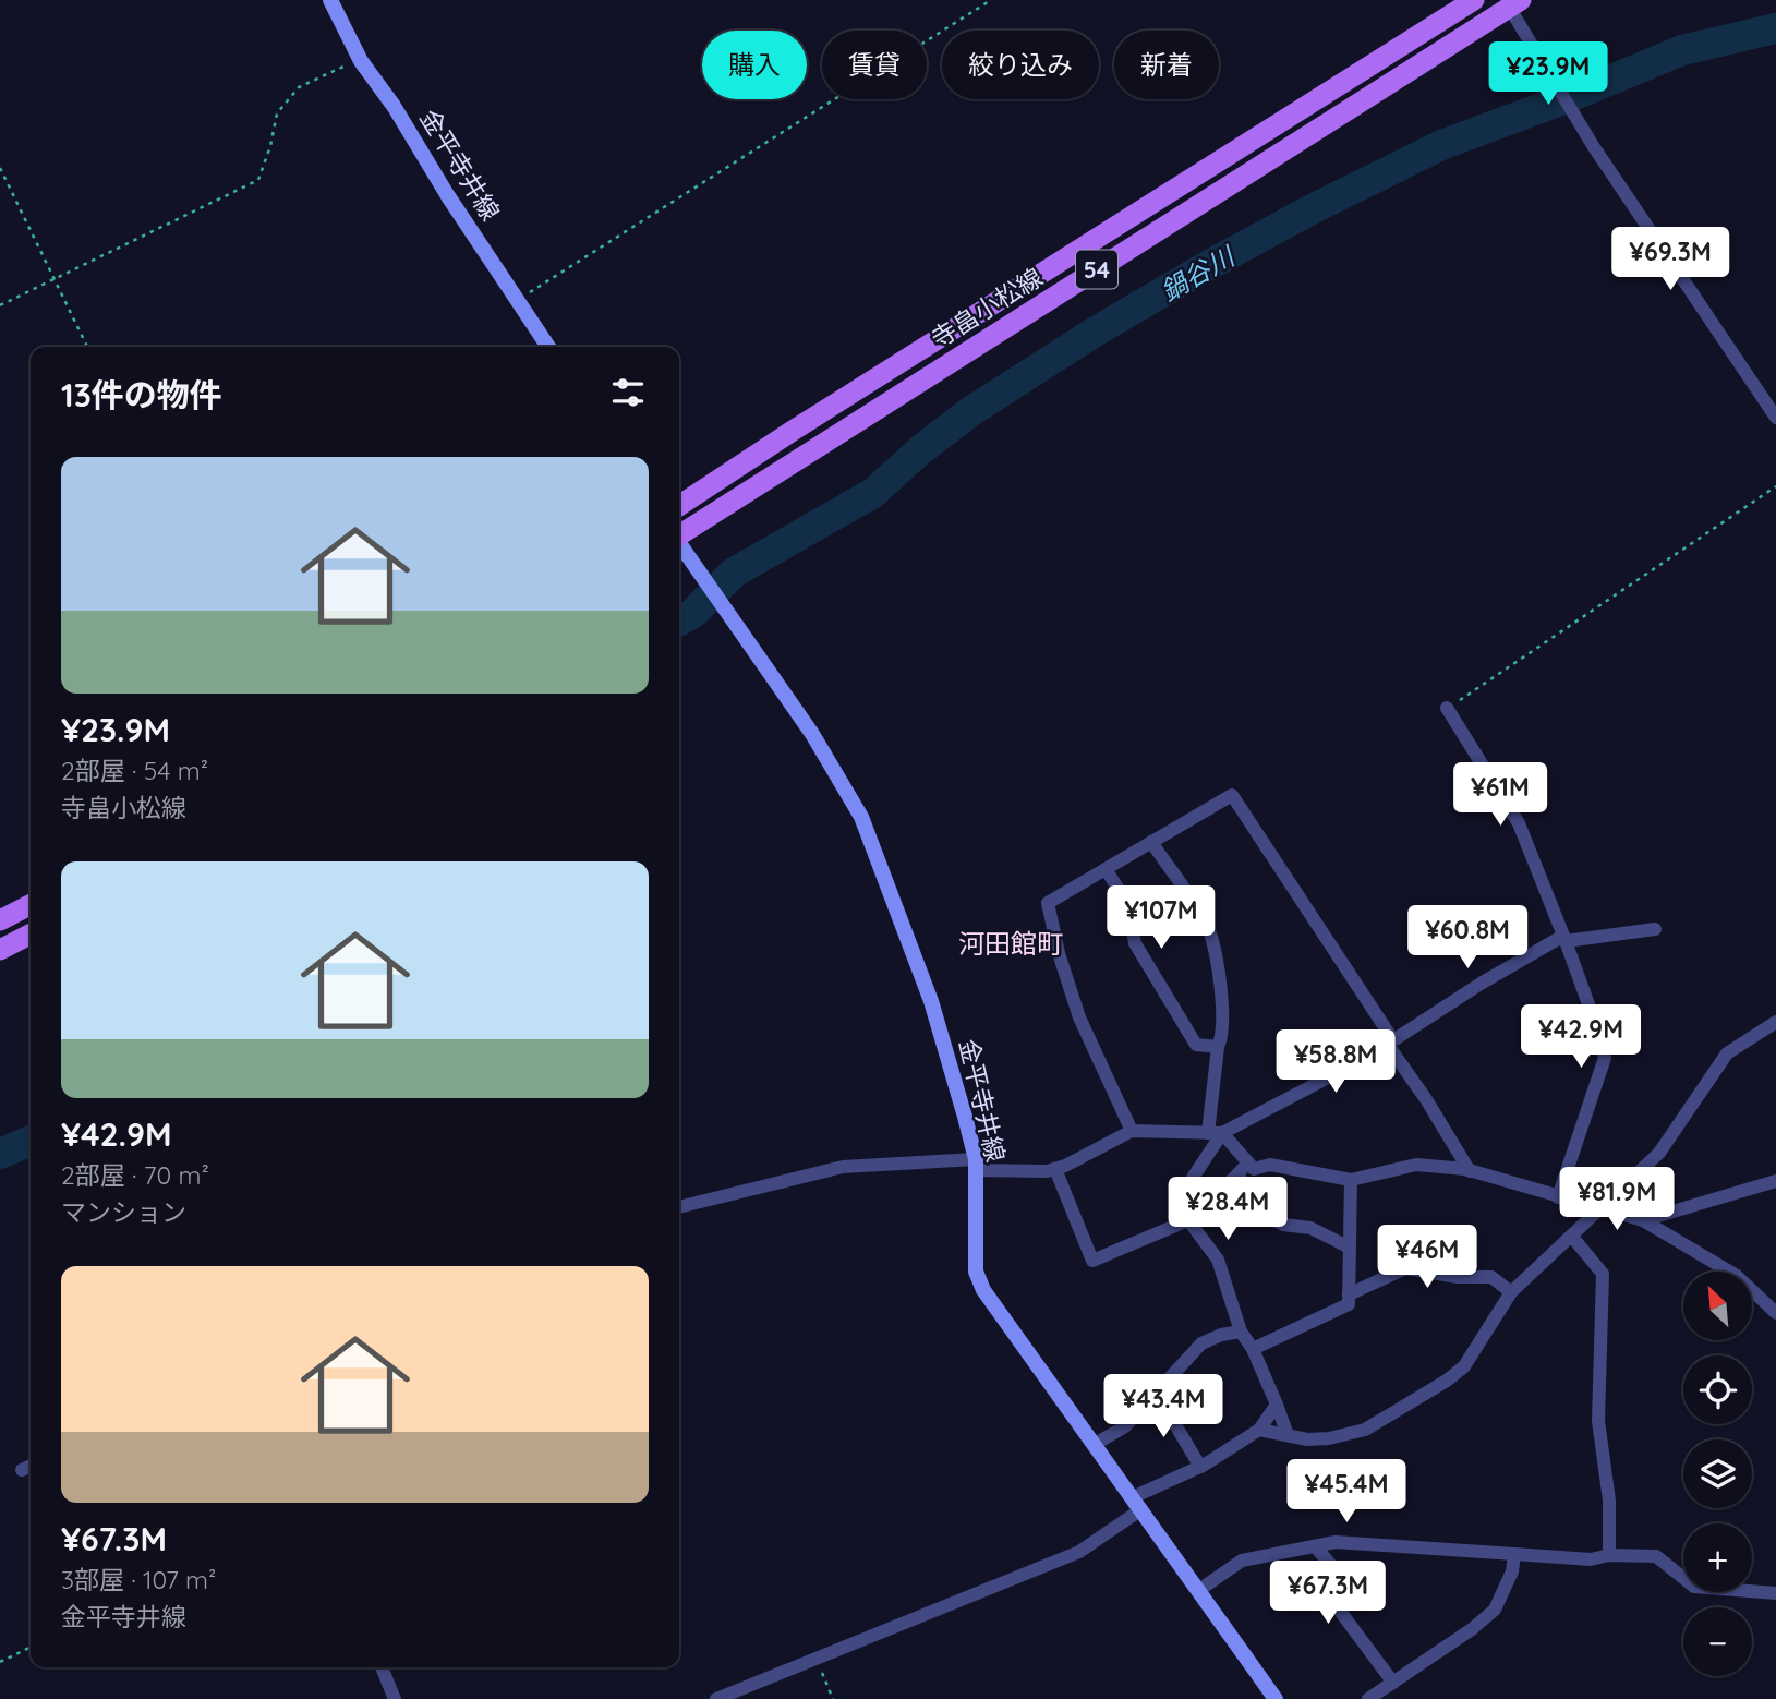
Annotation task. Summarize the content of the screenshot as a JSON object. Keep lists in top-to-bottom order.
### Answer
{
  "streets": {
    "main road": ["金平寺井線", "54", "寺畠小松線"]
  },
  "districts": ["河田館町"],
  "water": ["鍋谷川"],
  "north": "top left",
  "page": {
    "chip": [
      "購入",
      "賃貸",
      "絞り込み",
      "新着"
    ],
    "price": [
      "¥23.9M",
      "¥69.3M",
      "¥61M",
      "¥107M",
      "¥60.8M",
      "¥42.9M",
      "¥58.8M",
      "¥81.9M",
      "¥28.4M",
      "¥46M",
      "¥43.4M",
      "¥45.4M",
      "¥67.3M"
    ],
    "heading": "13件の物件",
    "list": [
      {
        "name": "¥23.9M",
        "note": "2部屋 · 54 m² · 寺畠小松線"
      },
      {
        "name": "¥42.9M",
        "note": "2部屋 · 70 m² · マンション"
      },
      {
        "name": "¥67.3M",
        "note": "3部屋 · 107 m² · 金平寺井線"
      }
    ],
    "map_buttons": ["+", "−"]
  }
}
